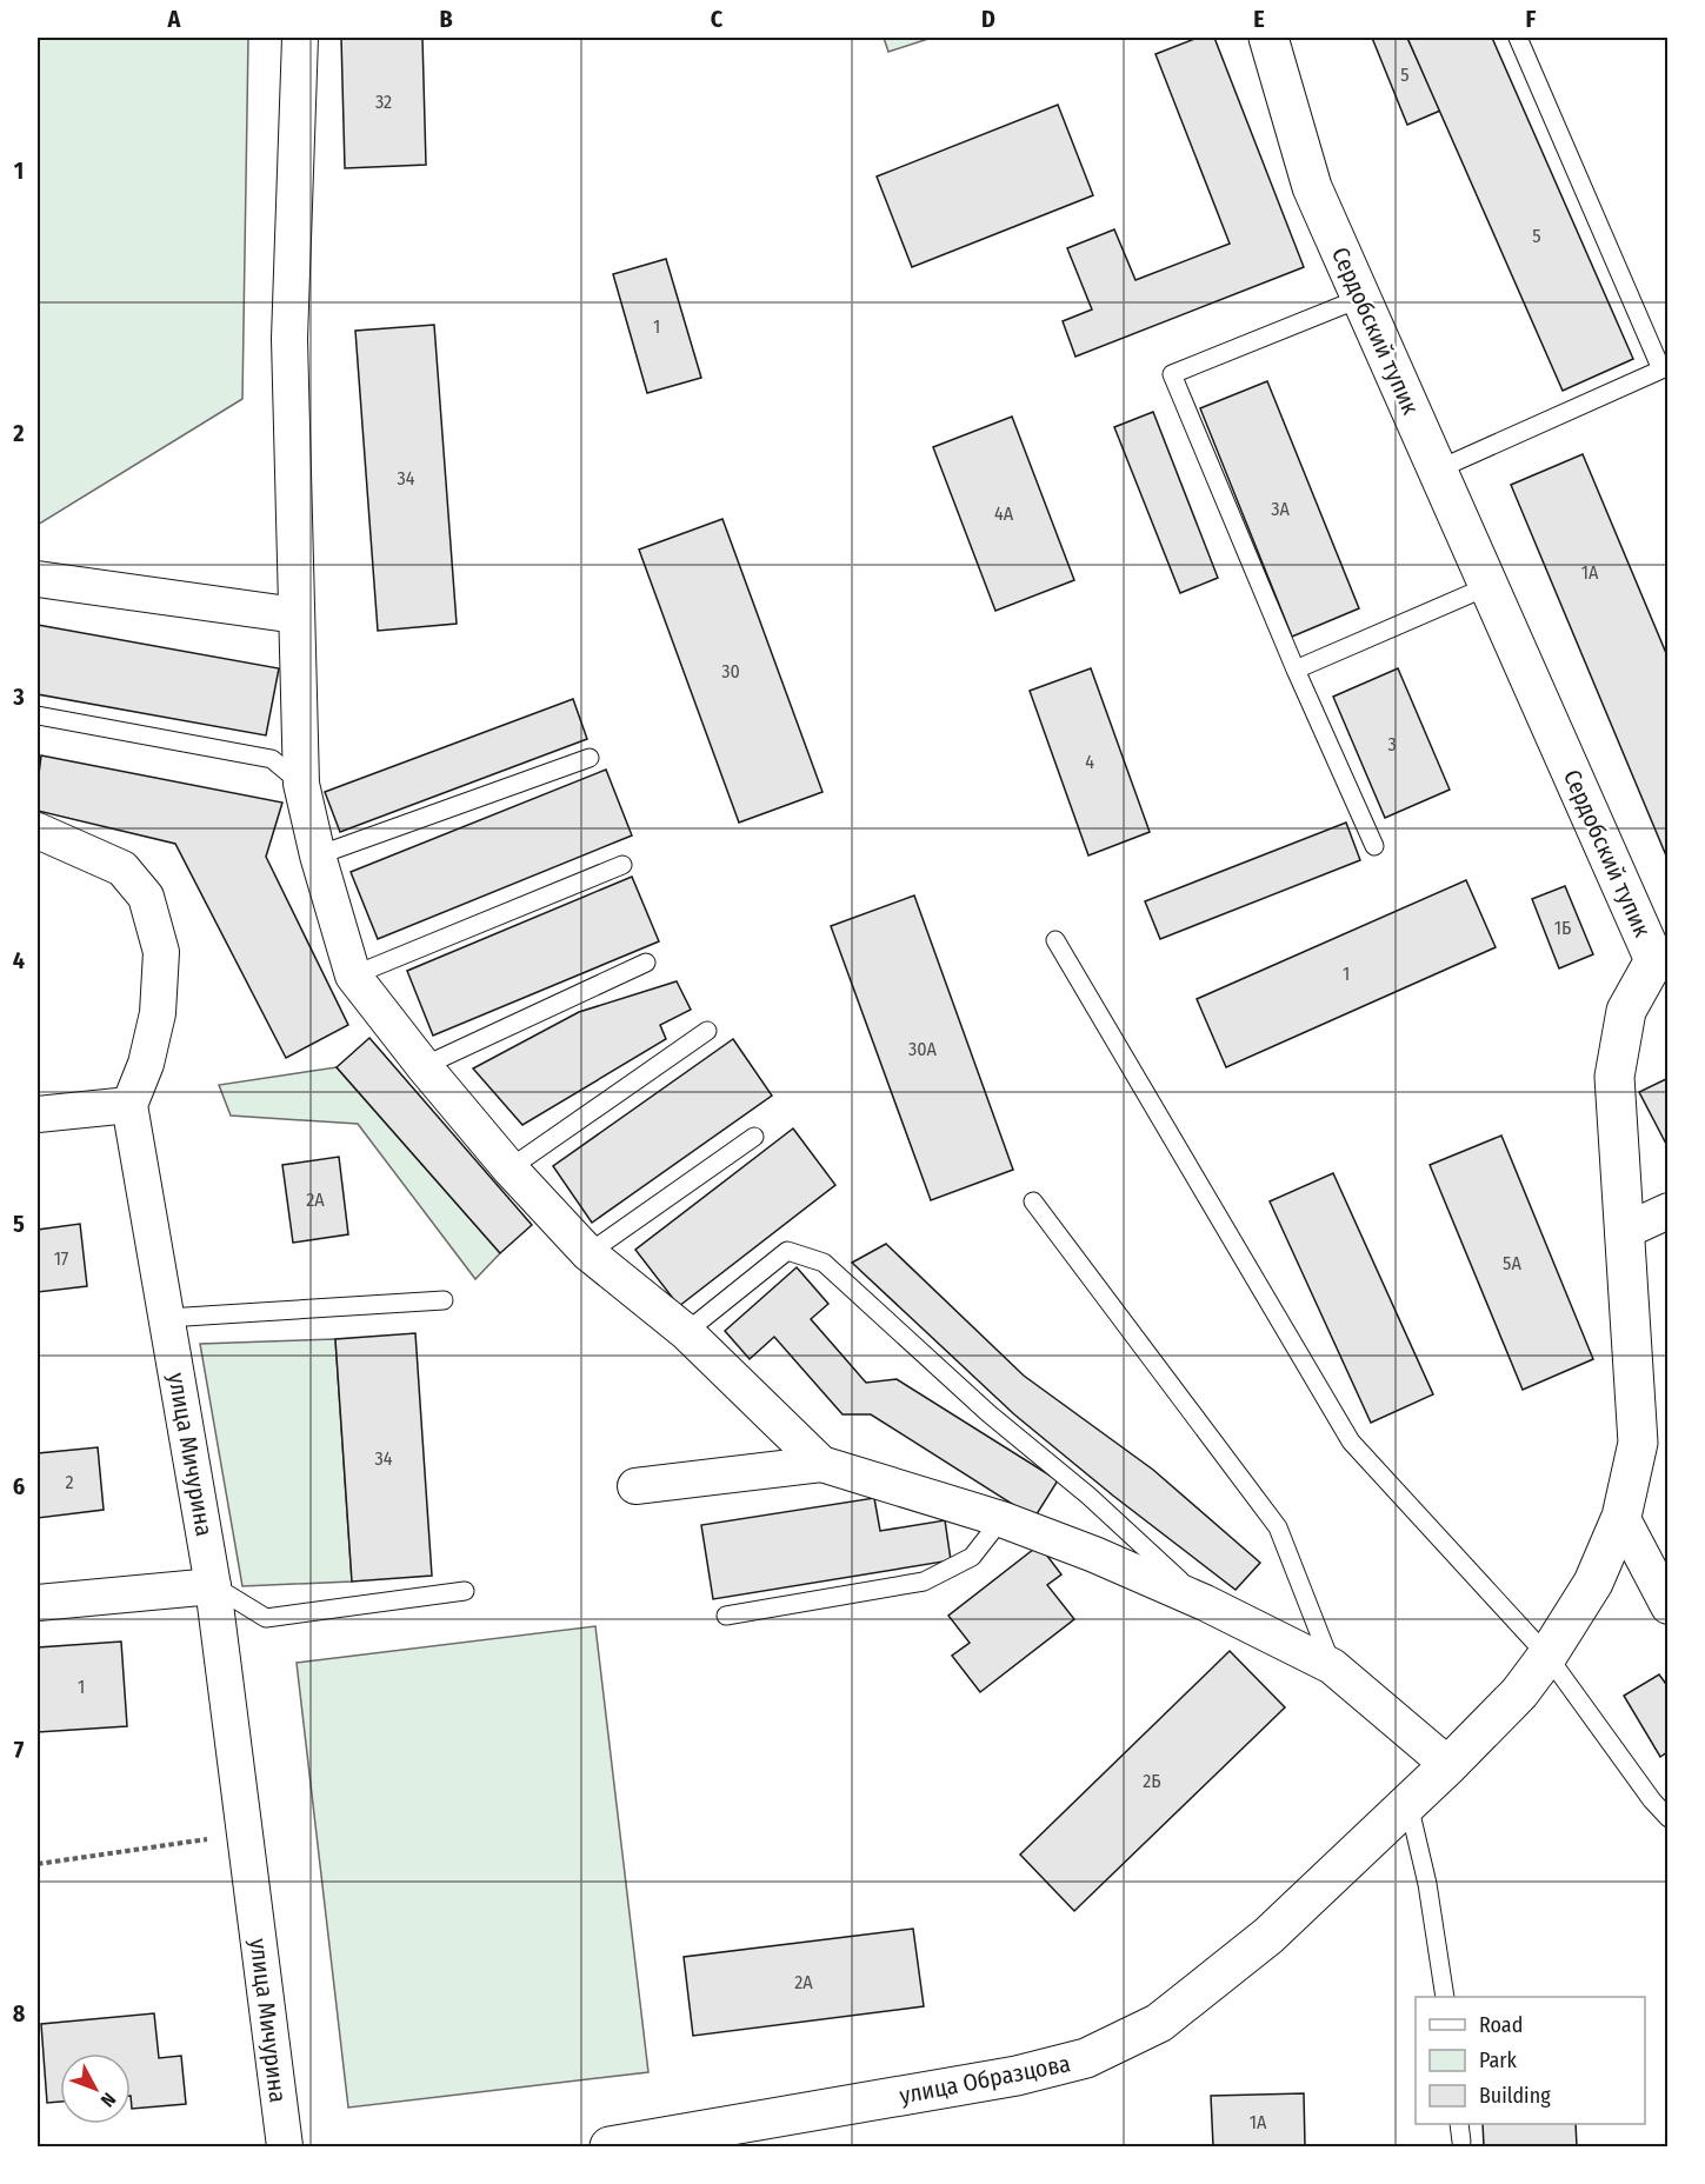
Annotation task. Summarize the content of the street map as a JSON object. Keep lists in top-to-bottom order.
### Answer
{
  "streets": {
    "street": ["Сердобский тупик", "улица Мичурина", "улица Образцова"]
  },
  "crossings": [
    ["Сердобский тупик", "улица Образцова"]
  ],
  "house_numbers": [
    "5",
    "32",
    "5",
    "1",
    "34",
    "3А",
    "4А",
    "1А",
    "30",
    "3",
    "4",
    "1Б",
    "1",
    "30А",
    "2А",
    "17",
    "5А",
    "34",
    "2",
    "1",
    "2Б",
    "2А",
    "1А"
  ],
  "legend": ["Road", "Park", "Building"],
  "north": "bottom right",
  "grid": {
    "columns": [
      "A",
      "B",
      "C",
      "D",
      "E",
      "F"
    ],
    "rows": [
      "1",
      "2",
      "3",
      "4",
      "5",
      "6",
      "7",
      "8"
    ]
  }
}
